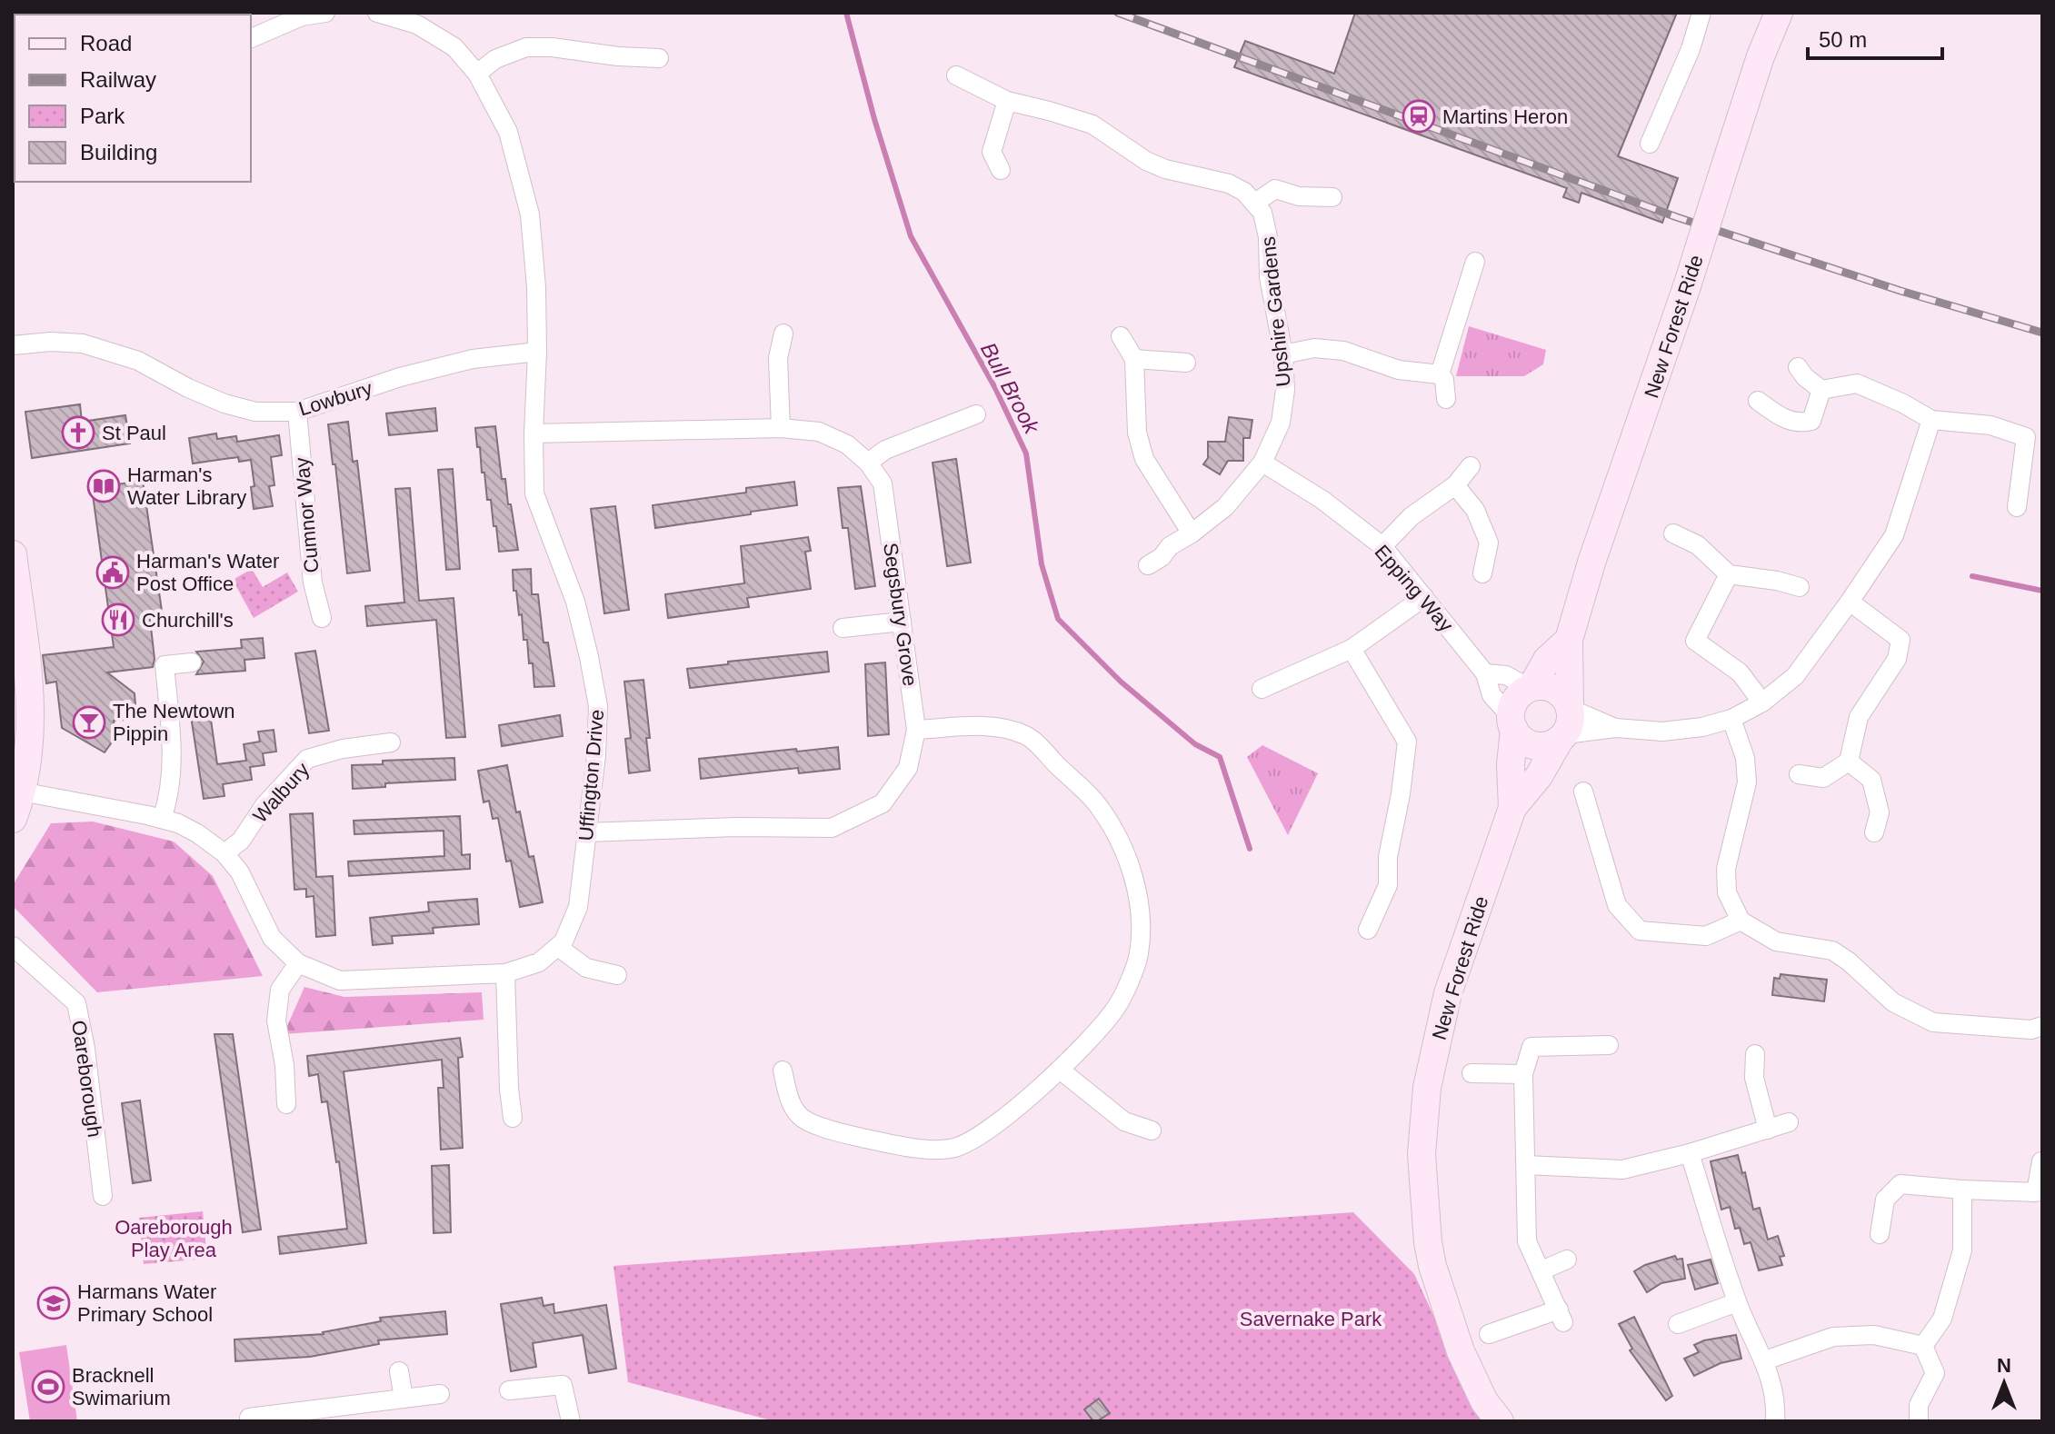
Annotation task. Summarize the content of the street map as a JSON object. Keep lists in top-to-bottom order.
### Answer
{
  "streets": {
    "main road": ["New Forest Ride"],
    "street": [
      "Upshire Gardens",
      "Lowbury",
      "Cumnor Way",
      "Epping Way",
      "Segsbury Grove",
      "Uffington Drive",
      "Walbury",
      "Oareborough"
    ]
  },
  "crossings": [
    ["Upshire Gardens", "Epping Way"],
    ["New Forest Ride", "Epping Way"],
    ["Lowbury", "Cumnor Way"],
    ["Lowbury", "Uffington Drive"],
    ["Segsbury Grove", "Uffington Drive"]
  ],
  "water": ["Bull Brook"],
  "parks": ["Oareborough Play Area", "Savernake Park"],
  "places": {
    "station": ["Martins Heron"],
    "church": ["St Paul"],
    "library": ["Harman's Water Library"],
    "public building": ["Harman's Water Post Office"],
    "restaurant": ["Churchill's"],
    "bar": ["The Newtown Pippin"],
    "school or university": ["Harmans Water Primary School"],
    "sports": ["Bracknell Swimarium"]
  },
  "legend": [
    "Road",
    "Railway",
    "Park",
    "Building"
  ],
  "scale_bar": "50 m",
  "north": "top"
}
